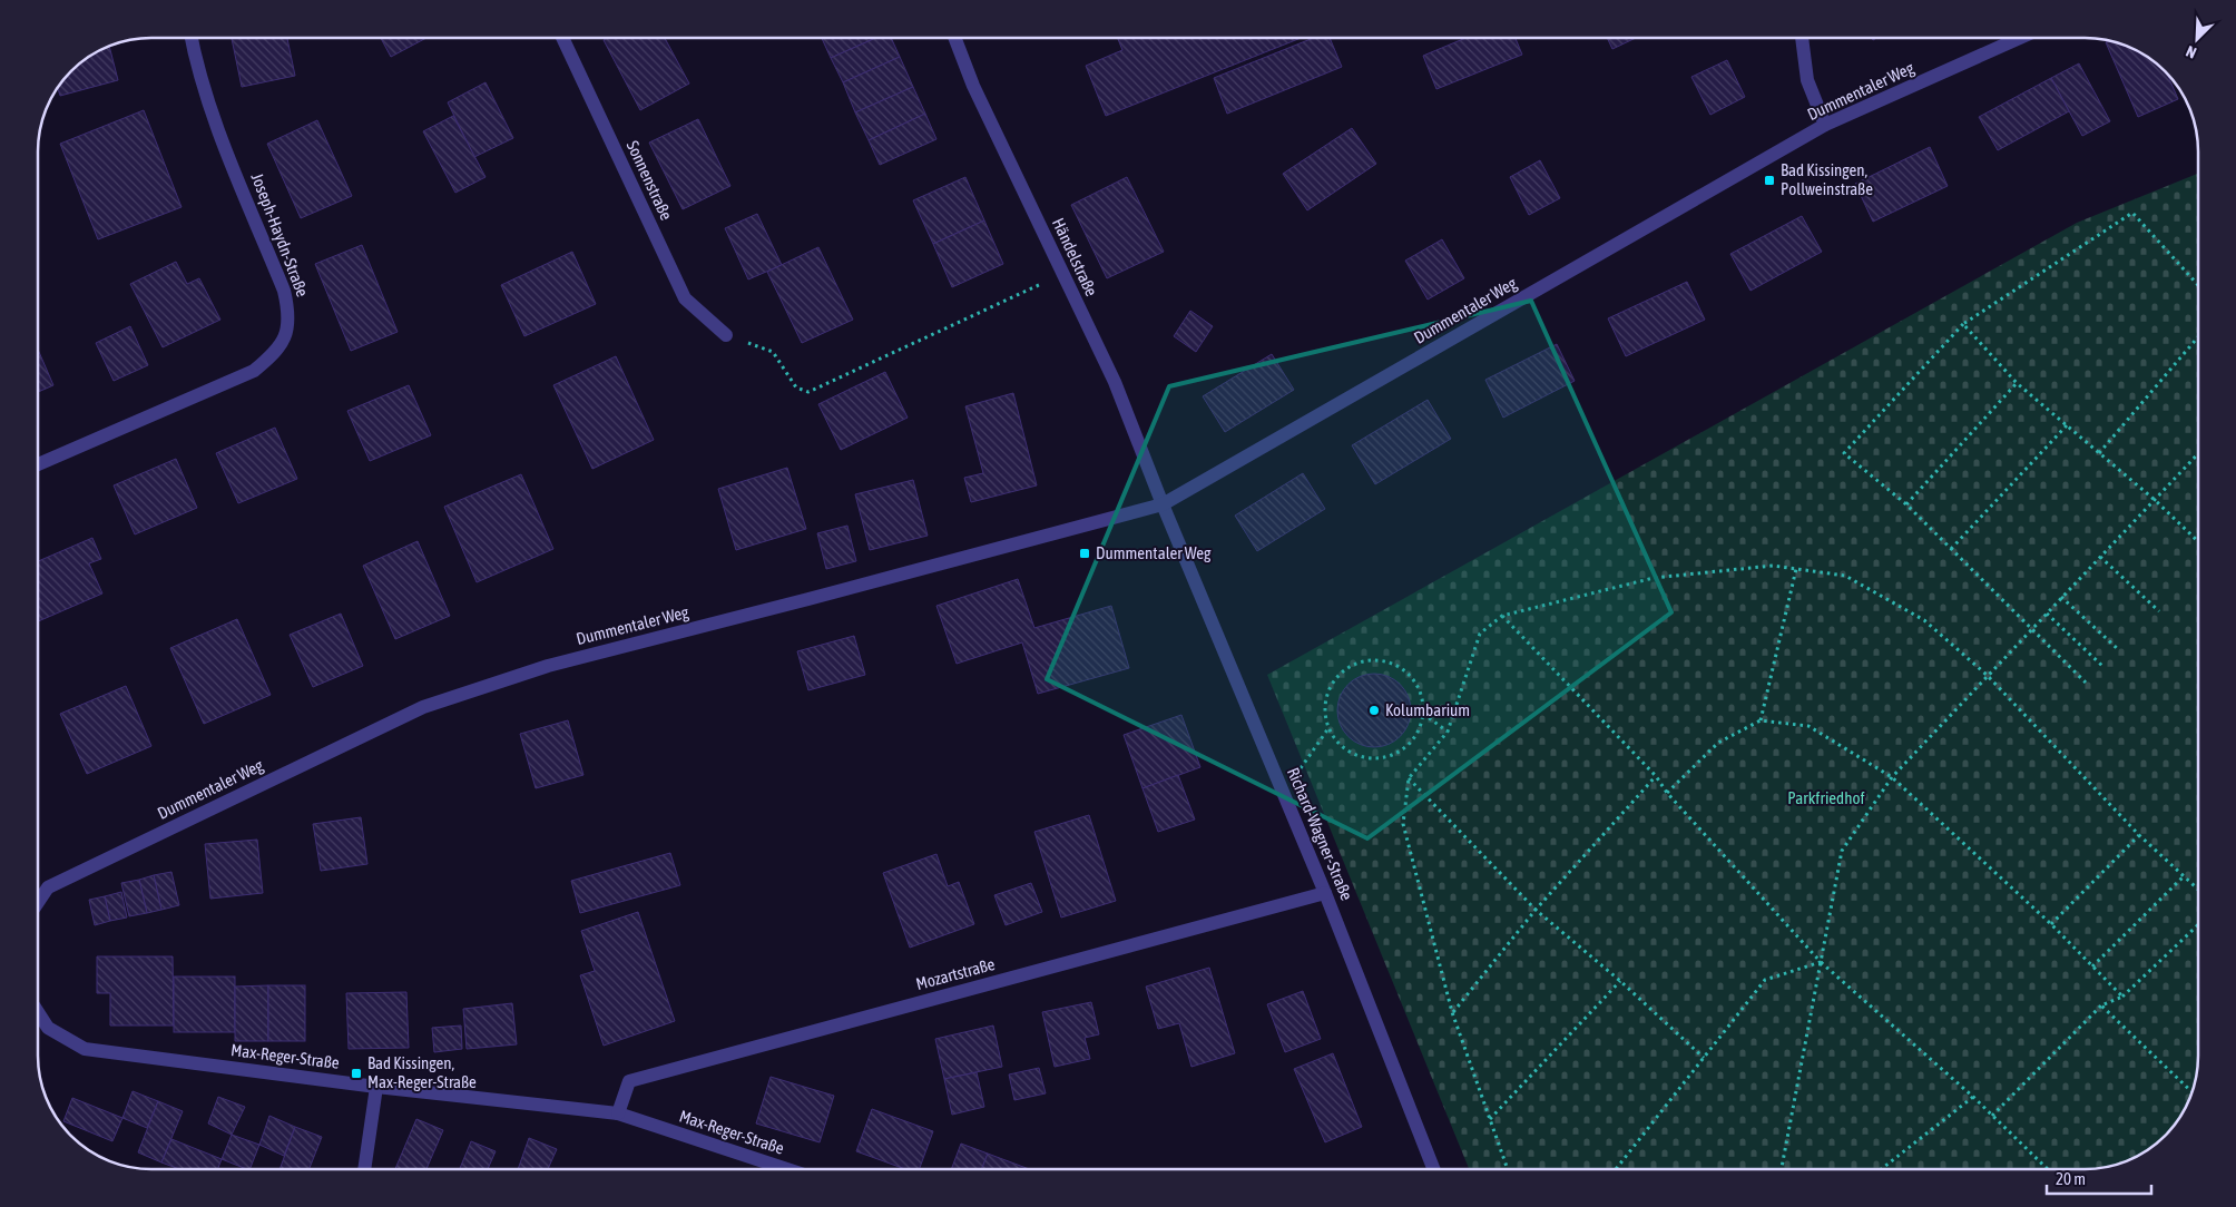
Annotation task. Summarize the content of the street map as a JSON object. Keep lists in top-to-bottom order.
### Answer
{
  "streets": {
    "street": [
      "Dummentaler Weg",
      "Sonnenstraße",
      "Joseph-Haydn-Straße",
      "Händelstraße",
      "Richard-Wagner-Straße",
      "Mozartstraße",
      "Max-Reger-Straße"
    ]
  },
  "crossings": [
    ["Dummentaler Weg", "Händelstraße"],
    ["Dummentaler Weg", "Richard-Wagner-Straße"],
    ["Händelstraße", "Richard-Wagner-Straße"],
    ["Richard-Wagner-Straße", "Mozartstraße"],
    ["Mozartstraße", "Max-Reger-Straße"]
  ],
  "parks": ["Parkfriedhof"],
  "places": {
    "transit": ["Bad Kissingen, Pollweinstraße", "Dummentaler Weg", "Bad Kissingen, Max-Reger-Straße"],
    "other": ["Kolumbarium"]
  },
  "scale_bar": "20 m",
  "north": "bottom left"
}
